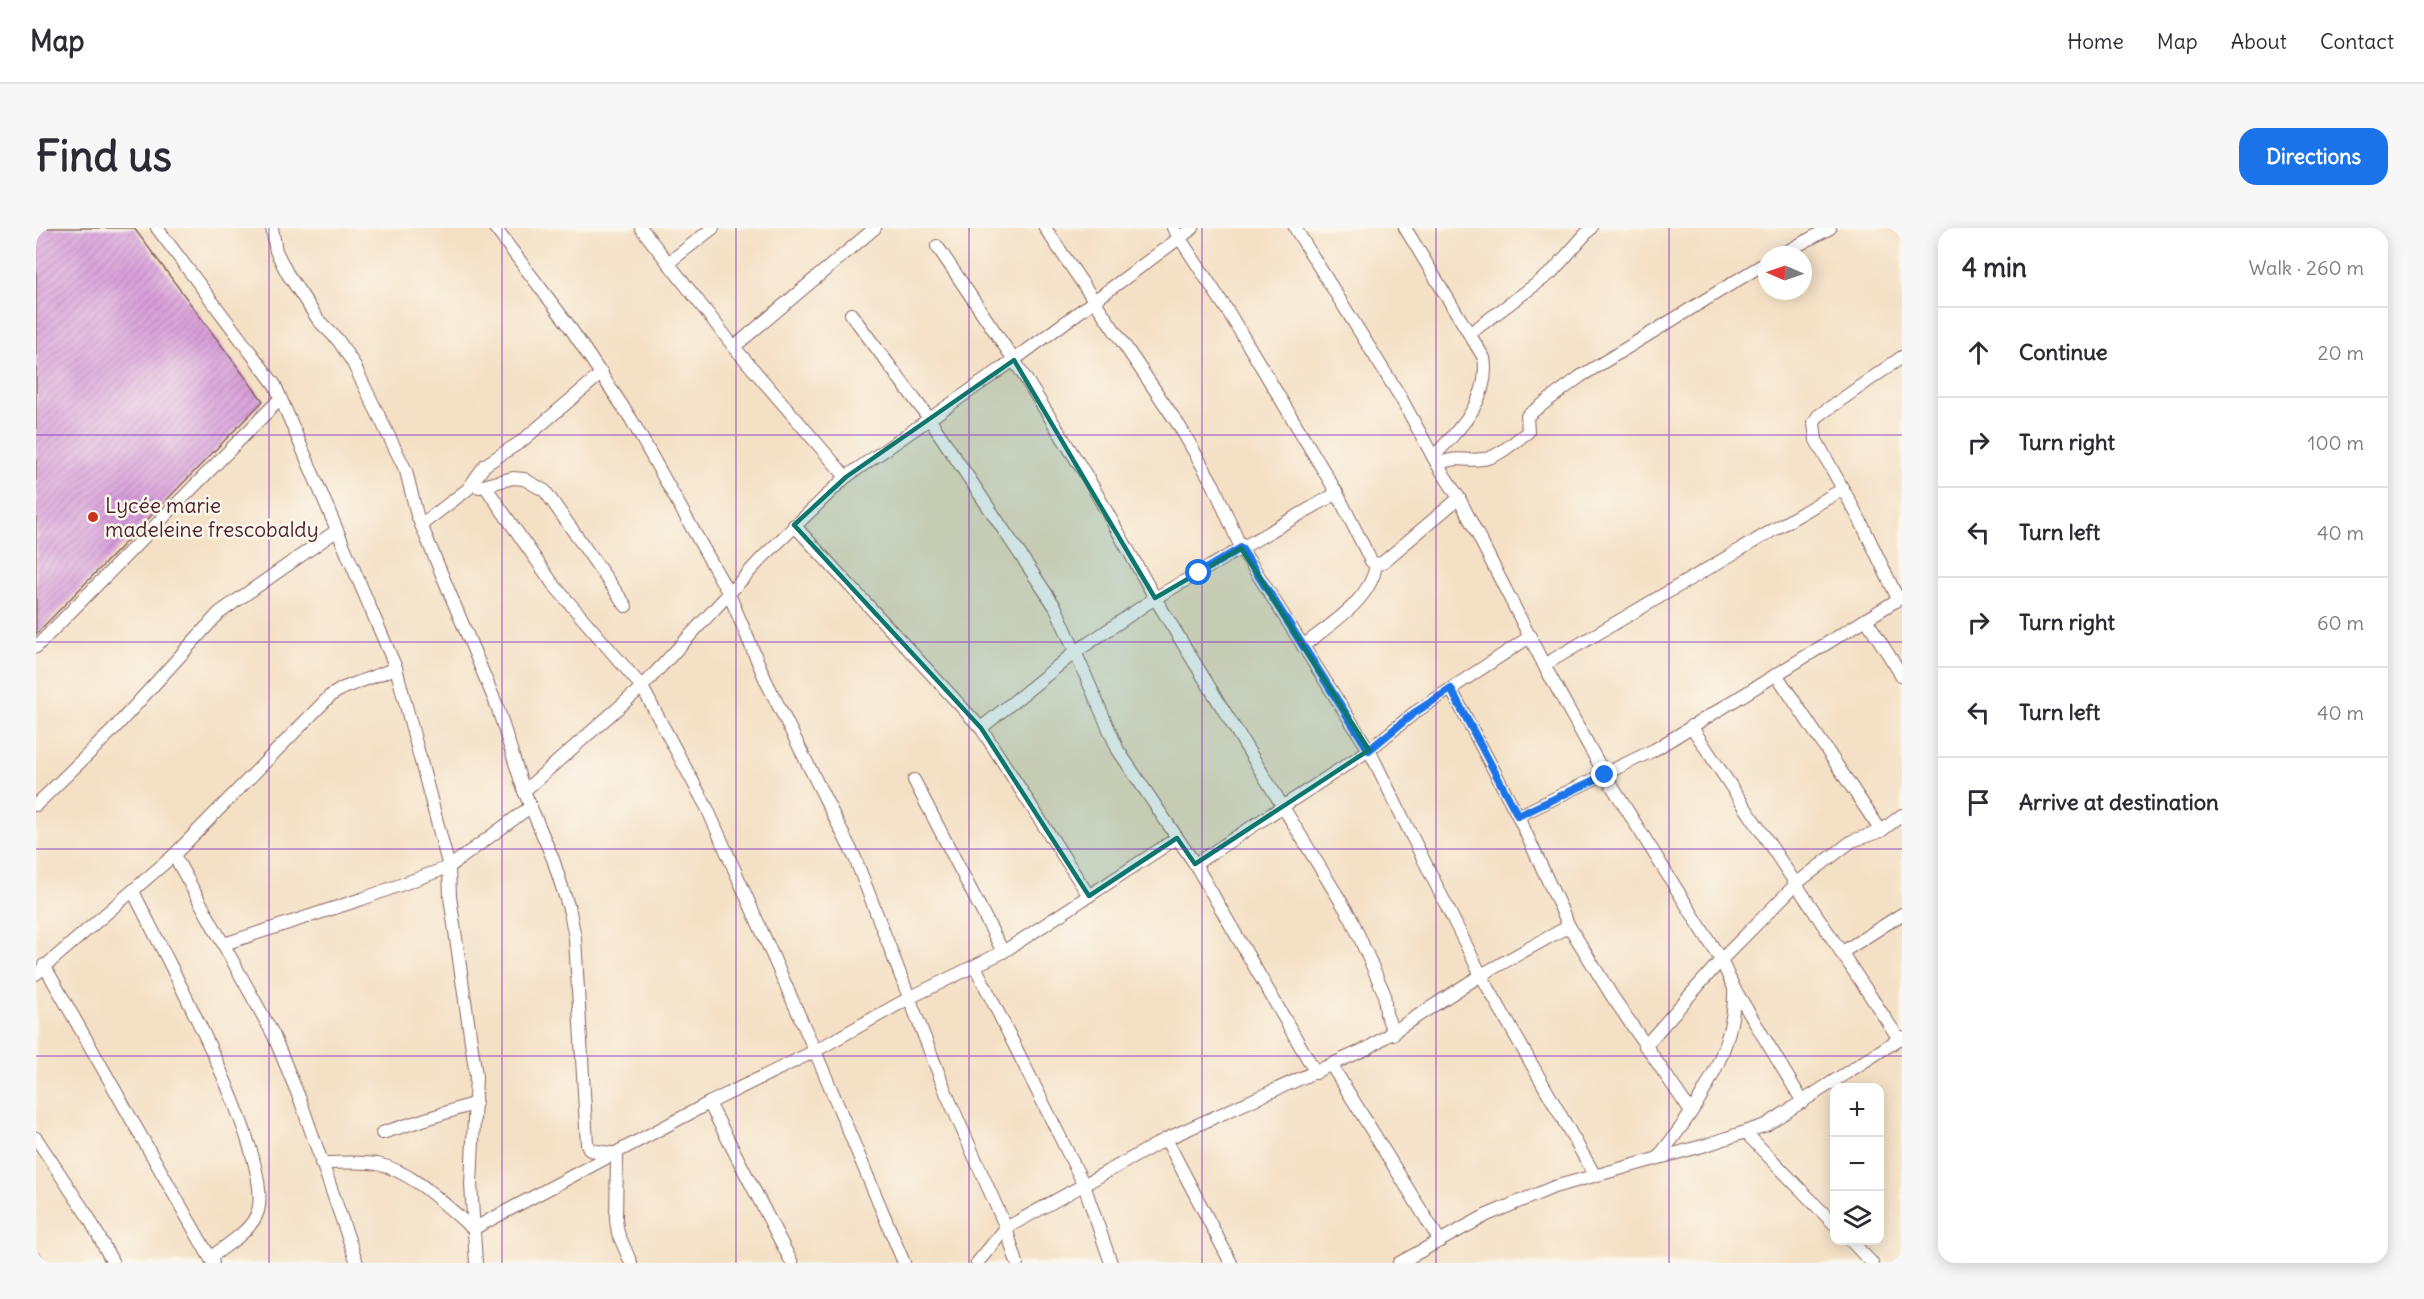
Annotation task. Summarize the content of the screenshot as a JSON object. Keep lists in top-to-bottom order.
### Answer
{
  "places": ["Lycée marie madeleine frescobaldy"],
  "north": "left",
  "page": {
    "header": "Map",
    "nav": [
      "Home",
      "Map",
      "About",
      "Contact"
    ],
    "buttons": "Directions",
    "title": "Find us",
    "heading": ["4 min", "Walk · 260 m"],
    "list": [
      ["Continue", "20 m"],
      ["Turn right", "100 m"],
      ["Turn left", "40 m"],
      ["Turn right", "60 m"],
      ["Turn left", "40 m"],
      "Arrive at destination"
    ],
    "map_buttons": ["+", "−"]
  }
}
